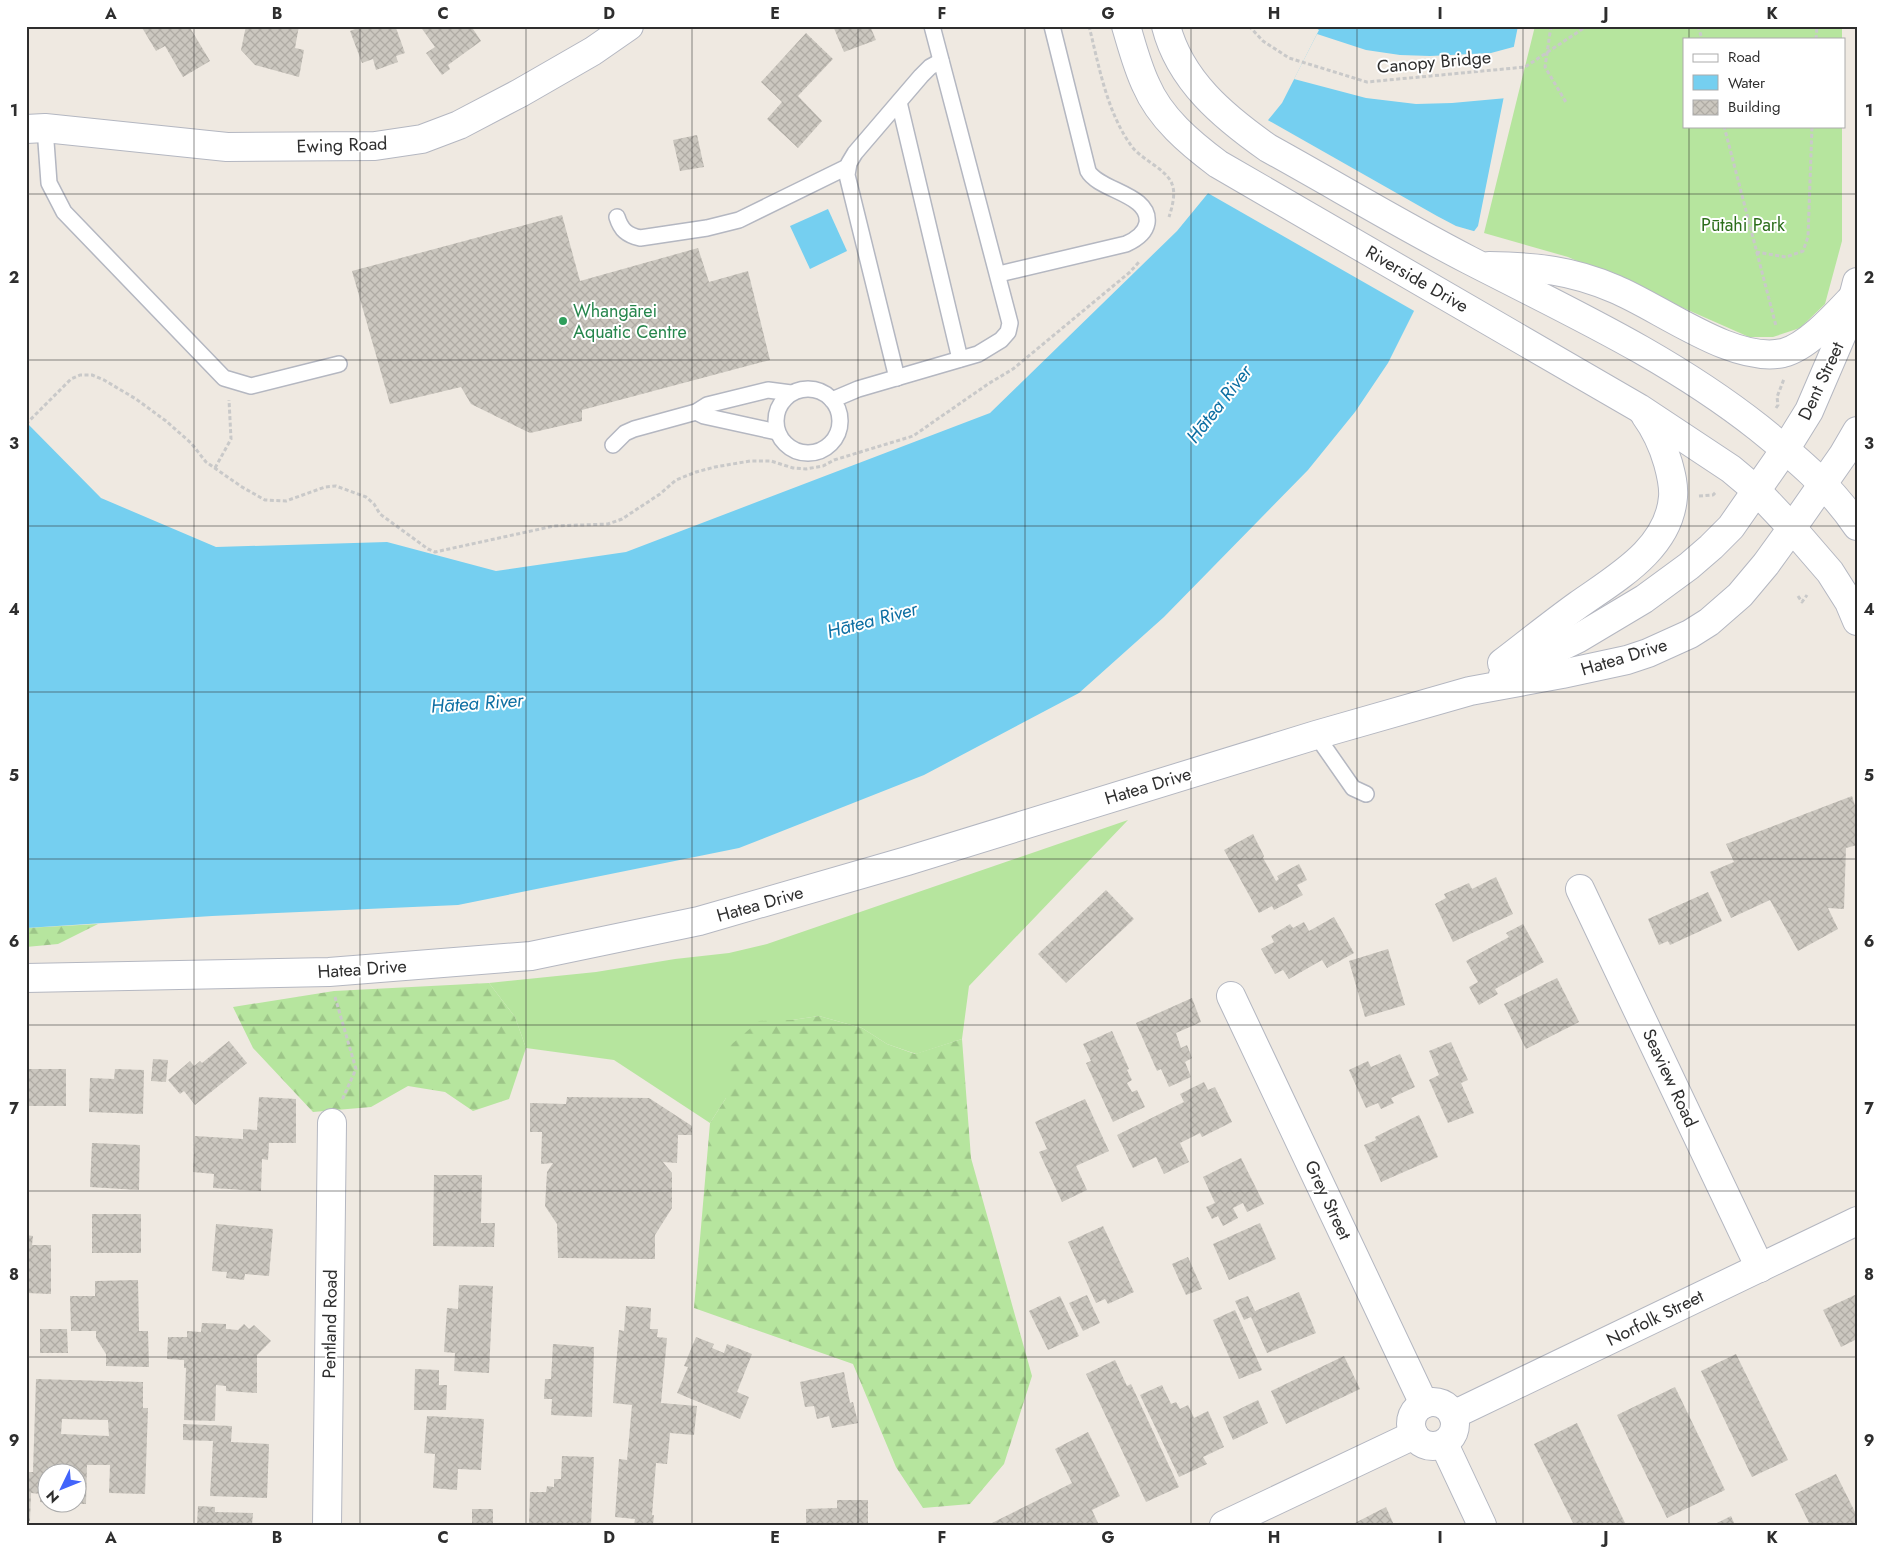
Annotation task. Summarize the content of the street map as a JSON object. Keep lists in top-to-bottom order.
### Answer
{
  "streets": {
    "main road": [
      "Ewing Road",
      "Riverside Drive",
      "Dent Street",
      "Hatea Drive",
      "Seaview Road",
      "Grey Street",
      "Norfolk Street",
      "Pentland Road"
    ],
    "path": ["Canopy Bridge"]
  },
  "crossings": [
    ["Riverside Drive", "Dent Street"],
    ["Riverside Drive", "Hatea Drive"],
    ["Dent Street", "Hatea Drive"],
    ["Seaview Road", "Norfolk Street"],
    ["Grey Street", "Norfolk Street"]
  ],
  "water": ["Hātea River"],
  "parks": ["Pūtahi Park"],
  "places": ["Whangārei Aquatic Centre"],
  "legend": ["Road", "Water", "Building"],
  "north": "bottom left",
  "grid": {
    "columns": [
      "A",
      "B",
      "C",
      "D",
      "E",
      "F",
      "G",
      "H",
      "I",
      "J",
      "K"
    ],
    "rows": [
      "1",
      "2",
      "3",
      "4",
      "5",
      "6",
      "7",
      "8",
      "9"
    ]
  }
}
